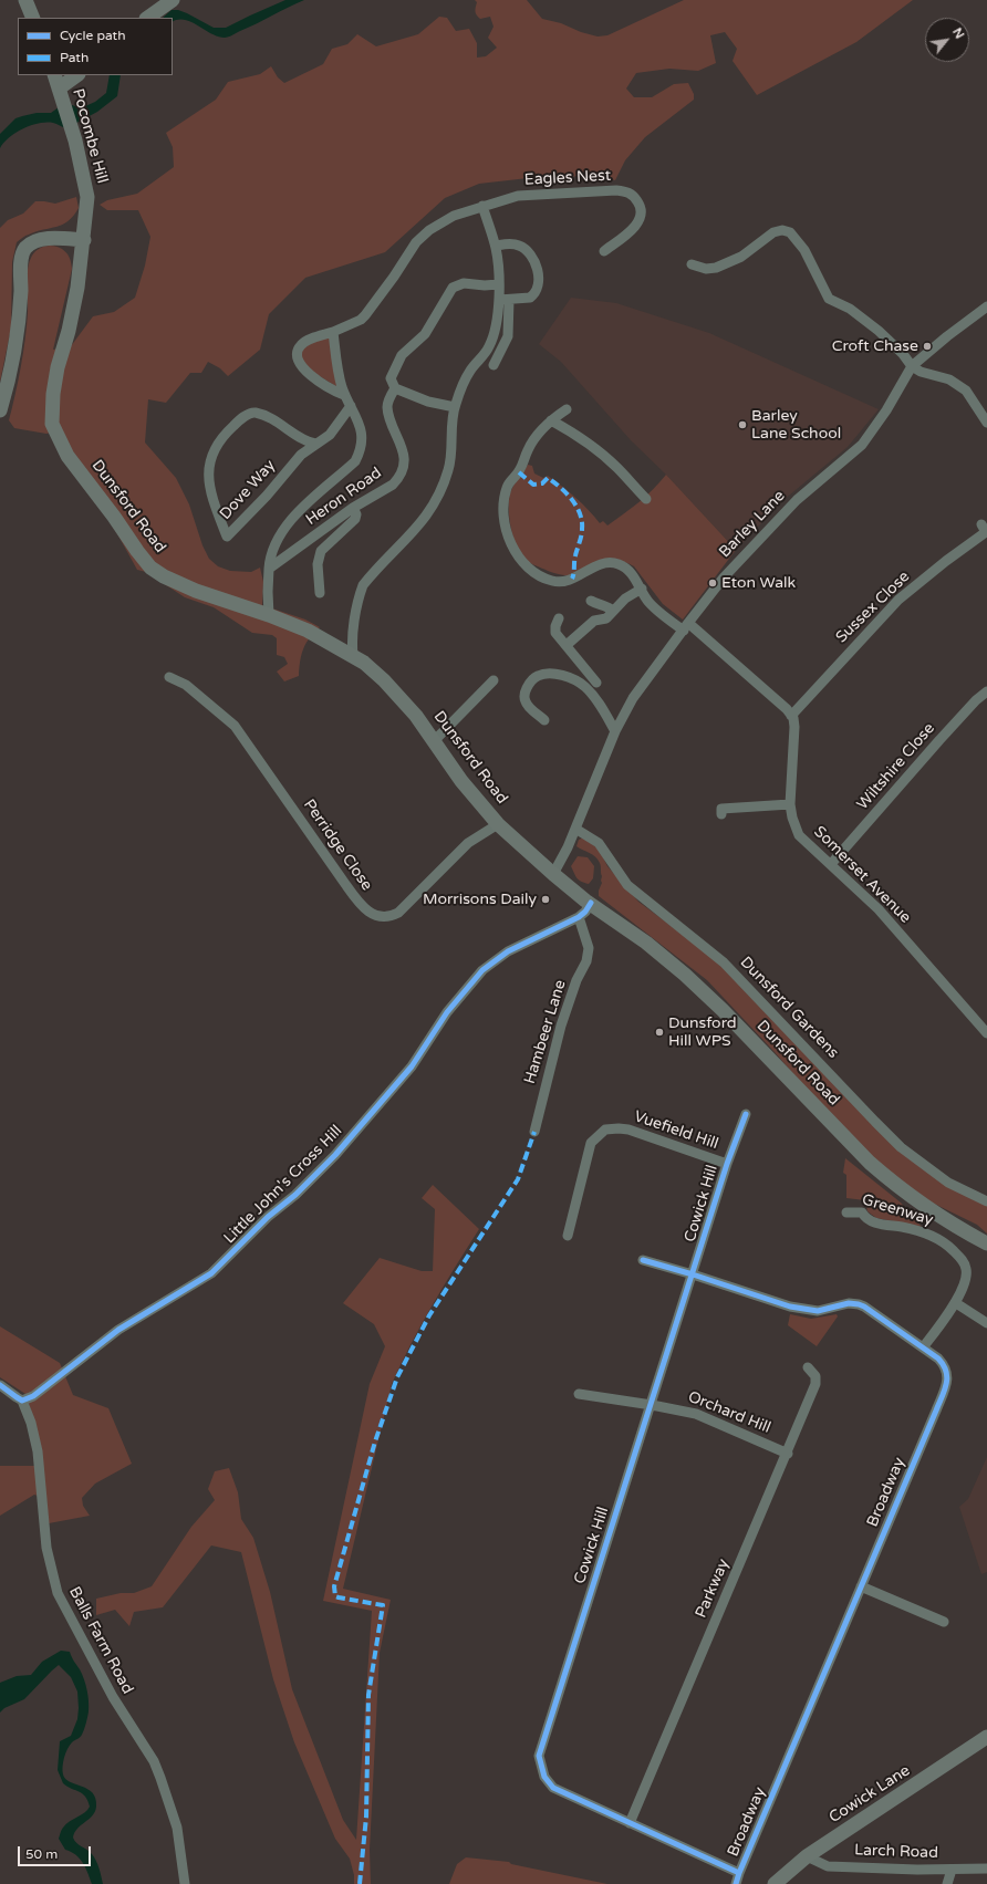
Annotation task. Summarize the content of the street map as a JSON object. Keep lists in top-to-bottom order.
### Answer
{
  "streets": {
    "main road": ["Pocombe Hill", "Dunsford Road", "Cowick Lane"],
    "street": [
      "Eagles Nest",
      "Dove Way",
      "Heron Road",
      "Barley Lane",
      "Sussex Close",
      "Wiltshire Close",
      "Perridge Close",
      "Somerset Avenue",
      "Dunsford Gardens",
      "Hambeer Lane",
      "Vuefield Hill",
      "Little John's Cross Hill",
      "Cowick Hill",
      "Greenway",
      "Orchard Hill",
      "Broadway",
      "Parkway",
      "Balls Farm Road",
      "Larch Road"
    ]
  },
  "crossings": [
    ["Pocombe Hill", "Dunsford Road"],
    ["Dunsford Road", "Barley Lane"],
    ["Dunsford Road", "Perridge Close"],
    ["Dunsford Road", "Little John's Cross Hill"],
    ["Barley Lane", "Dunsford Gardens"],
    ["Sussex Close", "Somerset Avenue"],
    ["Wiltshire Close", "Somerset Avenue"],
    ["Hambeer Lane", "Little John's Cross Hill"],
    ["Vuefield Hill", "Cowick Hill"],
    ["Little John's Cross Hill", "Balls Farm Road"],
    ["Cowick Hill", "Orchard Hill"],
    ["Cowick Hill", "Broadway"],
    ["Cowick Hill", "Parkway"],
    ["Greenway", "Broadway"],
    ["Orchard Hill", "Parkway"],
    ["Cowick Lane", "Larch Road"]
  ],
  "places": [
    "Croft Chase",
    "Barley Lane School",
    "Eton Walk",
    "Morrisons Daily",
    "Dunsford Hill WPS"
  ],
  "legend": ["Cycle path", "Path"],
  "scale_bar": "50 m",
  "north": "top right"
}
